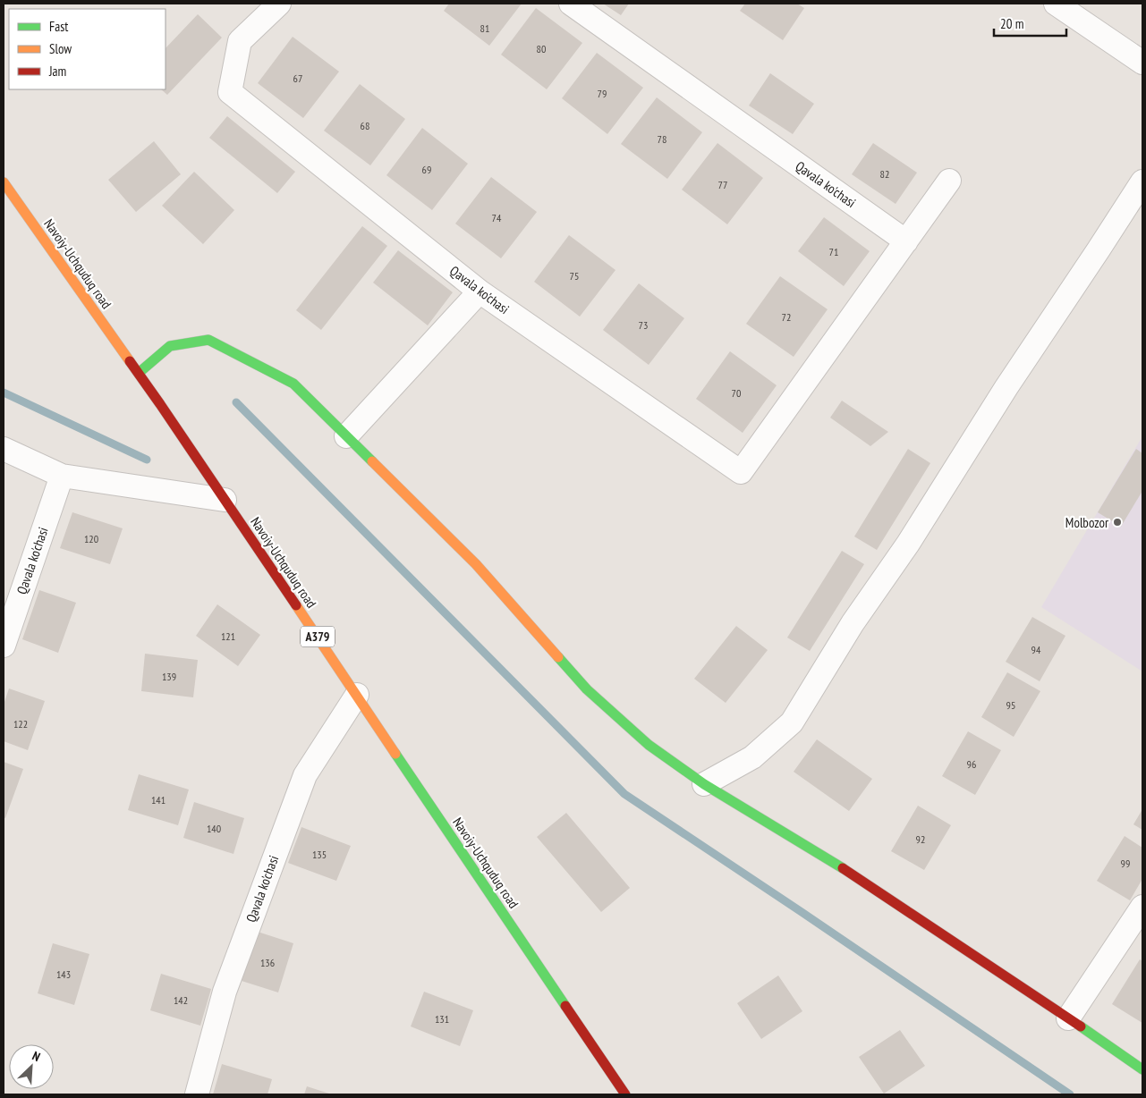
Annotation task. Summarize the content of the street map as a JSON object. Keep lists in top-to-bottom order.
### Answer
{
  "streets": {
    "main road": ["Navoiy-Uchquduq road", "A379"],
    "street": ["Qavala ko'chasi"]
  },
  "crossings": [
    ["Qavala ko'chasi", "Navoiy-Uchquduq road"]
  ],
  "places": ["Molbozor"],
  "house_numbers": [
    "81",
    "80",
    "67",
    "79",
    "68",
    "78",
    "69",
    "82",
    "77",
    "74",
    "71",
    "75",
    "72",
    "73",
    "70",
    "120",
    "121",
    "94",
    "139",
    "95",
    "122",
    "96",
    "141",
    "140",
    "92",
    "135",
    "99",
    "136",
    "143",
    "142",
    "131"
  ],
  "legend": ["Fast", "Slow", "Jam"],
  "scale_bar": "20 m",
  "north": "top right"
}
